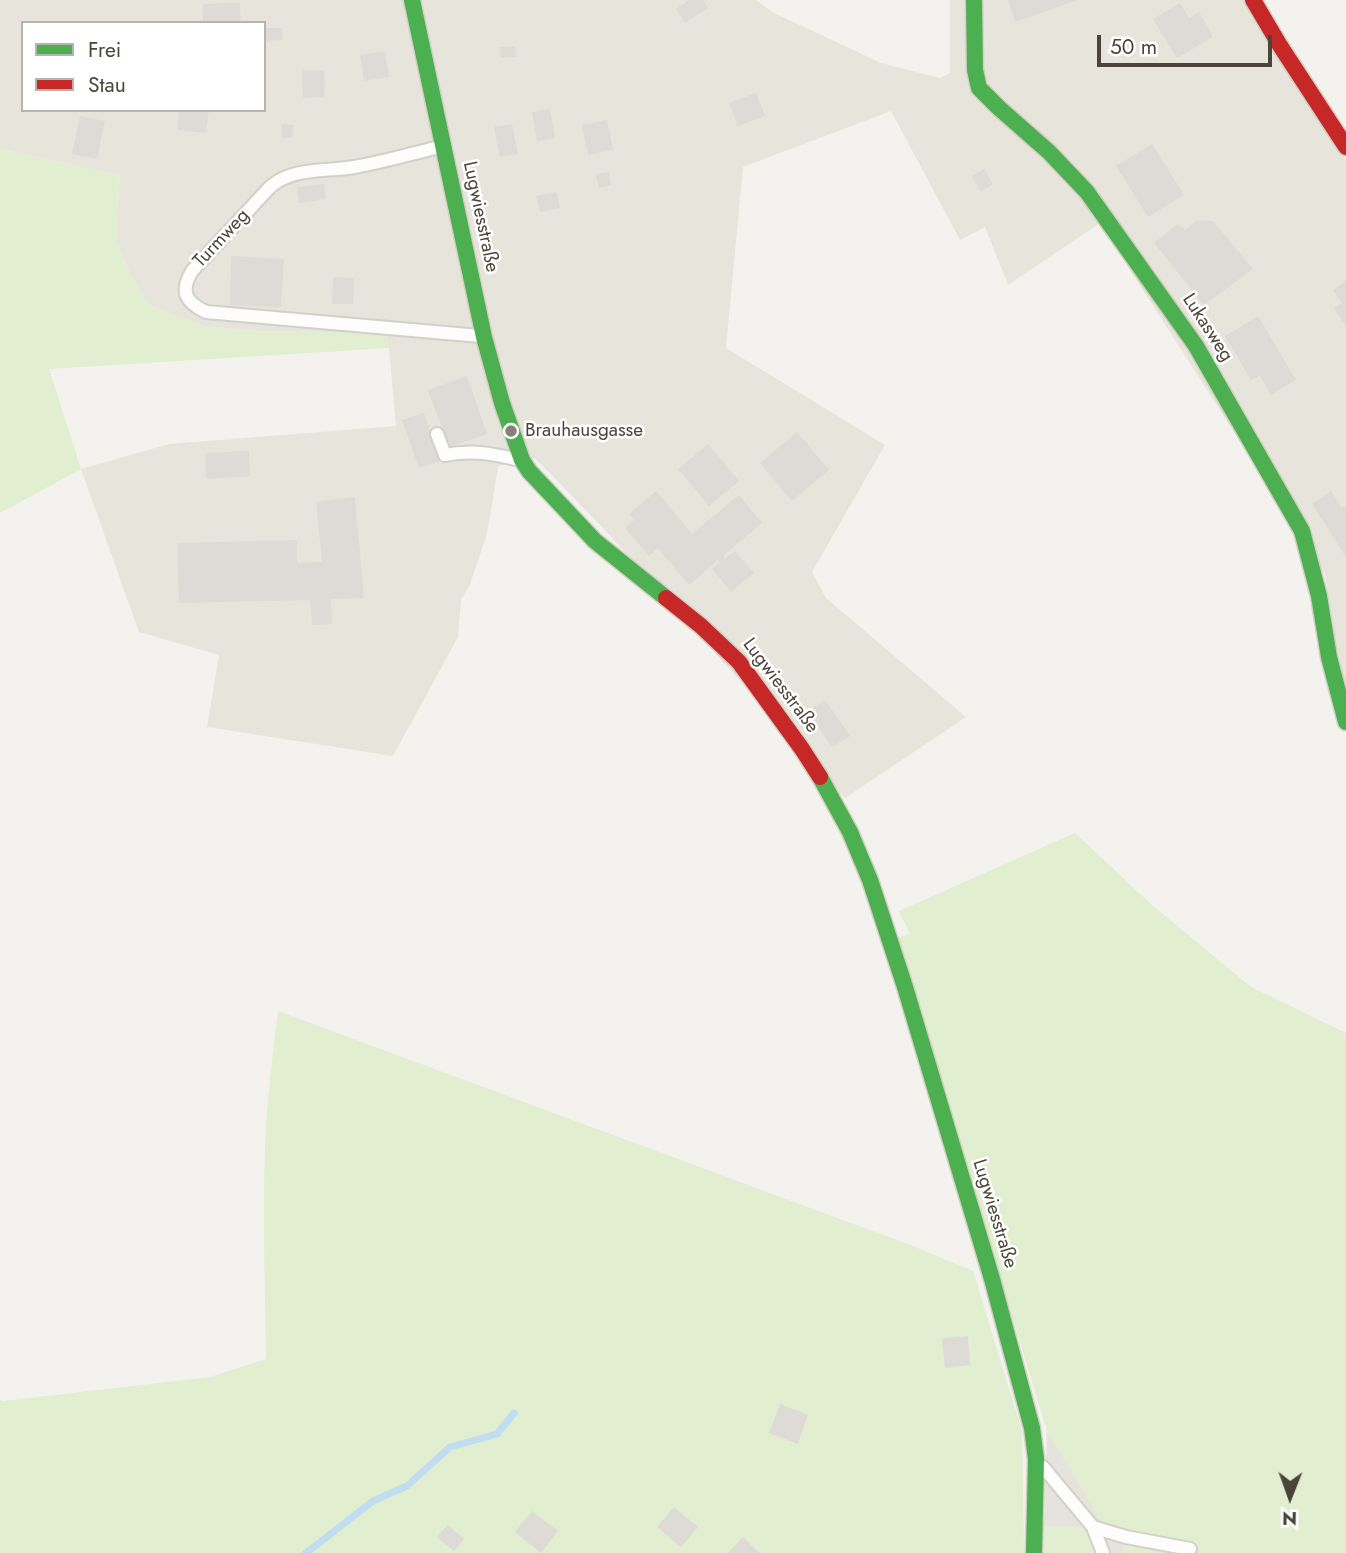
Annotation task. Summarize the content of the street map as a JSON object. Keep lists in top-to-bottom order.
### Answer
{
  "streets": {
    "street": ["Lugwiesstraße", "Lukasweg"],
    "lane": ["Turmweg"]
  },
  "crossings": [
    ["Lugwiesstraße", "Turmweg"]
  ],
  "places": ["Brauhausgasse"],
  "legend": ["Frei", "Stau"],
  "scale_bar": "50 m",
  "north": "bottom"
}
